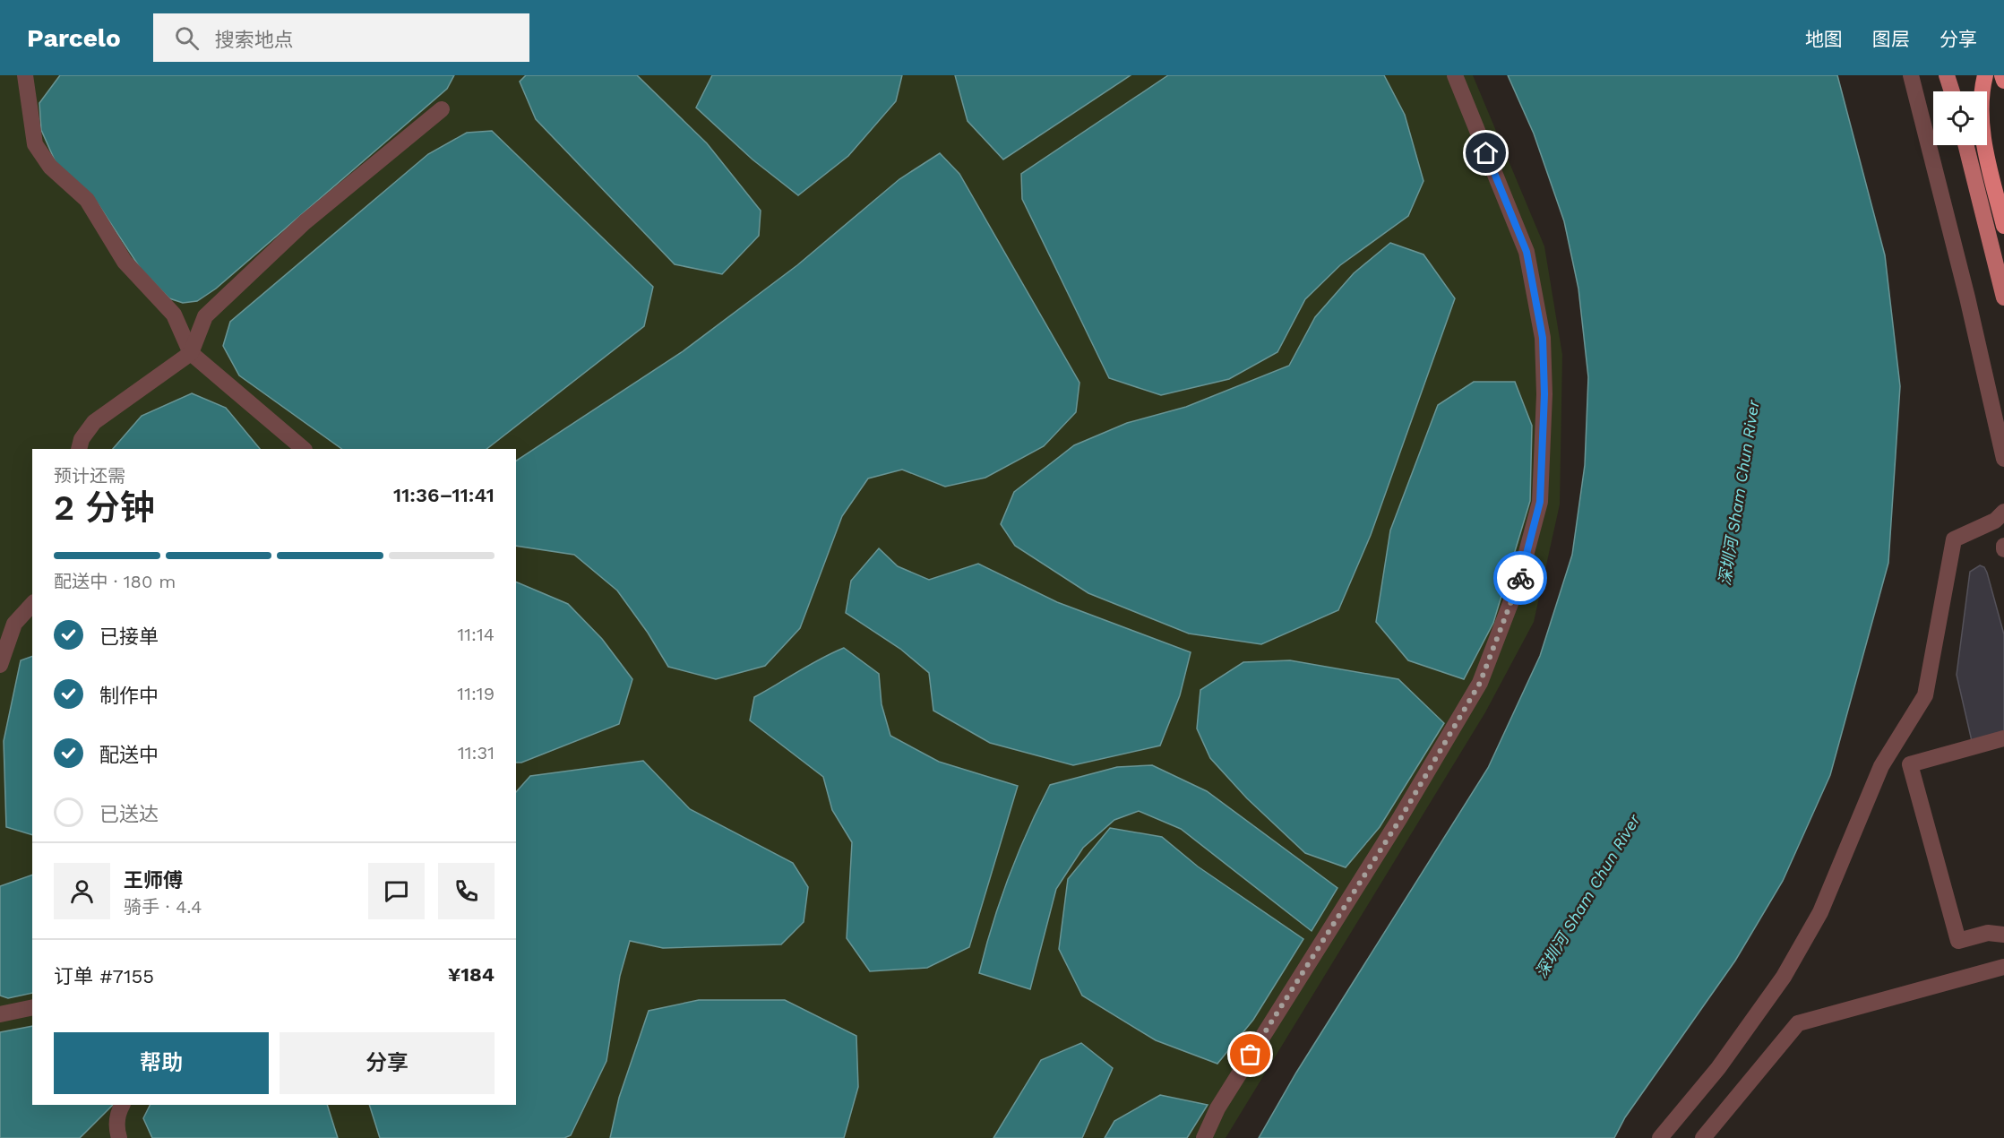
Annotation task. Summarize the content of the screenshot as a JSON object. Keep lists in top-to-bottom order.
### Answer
{
  "water": ["深圳河 Sham Chun River"],
  "page": {
    "header": "Parcelo",
    "search": "搜索地点",
    "nav": ["地图", "图层", "分享"],
    "heading": ["2 分钟", "预计还需", "11:36–11:41"],
    "panel": [
      "王师傅",
      "骑手 · 4.4",
      "订单 #7155",
      "¥184"
    ],
    "bar": "配送中 · 180 m",
    "list": [
      ["已接单", "11:14"],
      ["制作中", "11:19"],
      ["配送中", "11:31"],
      "已送达"
    ],
    "buttons": ["帮助", "分享"]
  }
}
